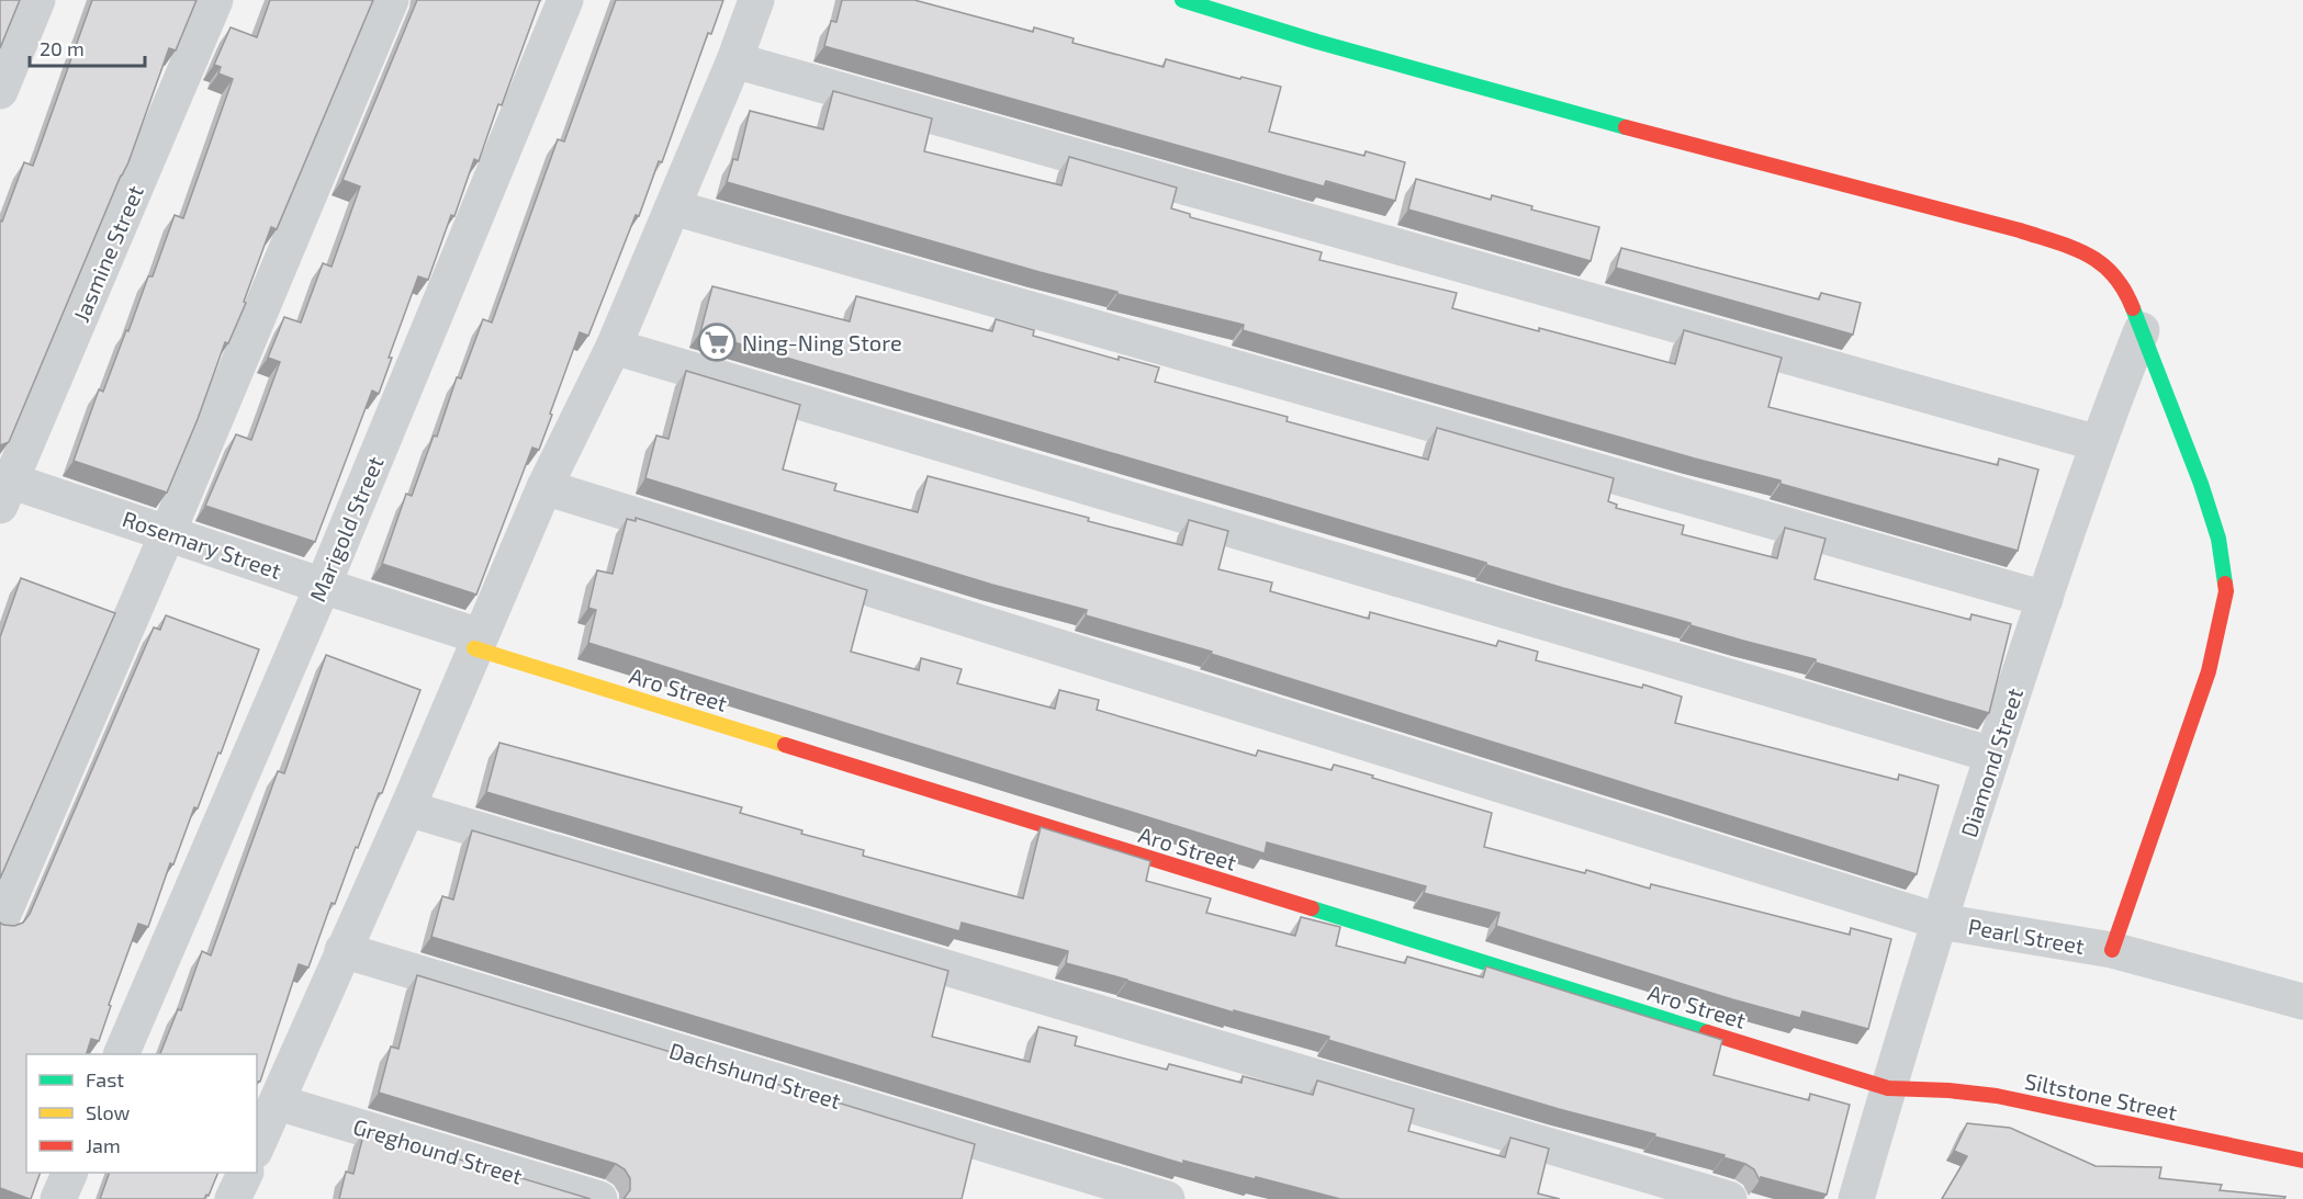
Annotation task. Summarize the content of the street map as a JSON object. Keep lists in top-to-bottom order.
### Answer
{
  "streets": {
    "street": [
      "Jasmine Street",
      "Marigold Street",
      "Rosemary Street",
      "Aro Street",
      "Diamond Street",
      "Pearl Street",
      "Dachshund Street",
      "Siltstone Street",
      "Greghound Street"
    ]
  },
  "crossings": [
    ["Jasmine Street", "Rosemary Street"],
    ["Marigold Street", "Rosemary Street"],
    ["Rosemary Street", "Aro Street"],
    ["Aro Street", "Diamond Street"],
    ["Aro Street", "Siltstone Street"],
    ["Diamond Street", "Pearl Street"],
    ["Diamond Street", "Siltstone Street"]
  ],
  "places": {
    "supermarket": ["Ning-Ning Store"]
  },
  "legend": ["Fast", "Slow", "Jam"],
  "scale_bar": "20 m"
}
